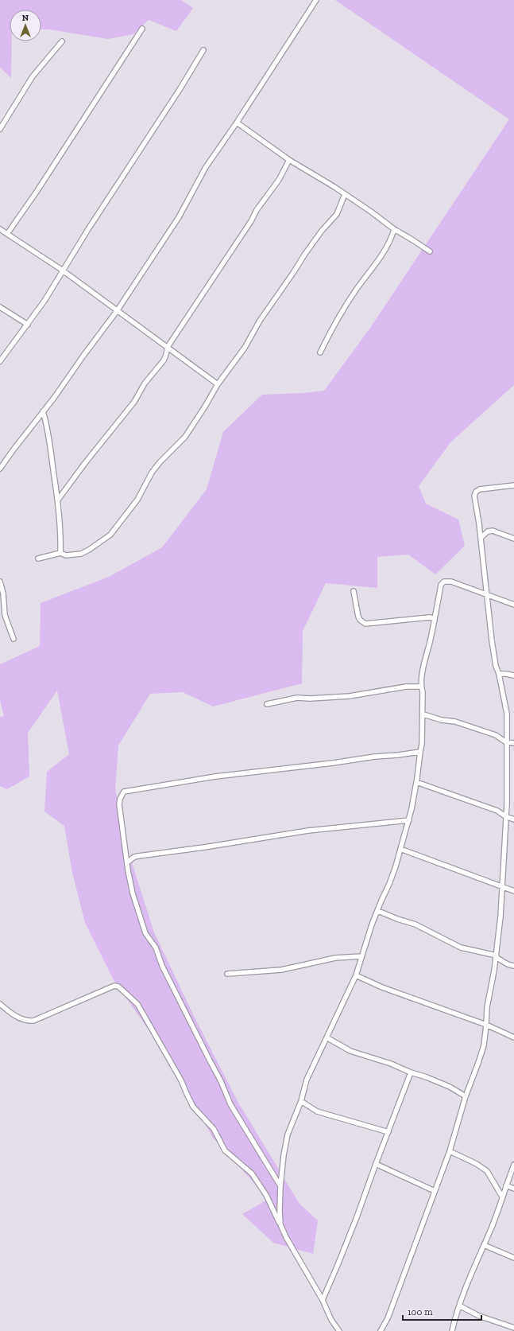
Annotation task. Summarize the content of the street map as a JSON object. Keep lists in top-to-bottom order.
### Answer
{
  "scale_bar": "100 m",
  "north": "top"
}
